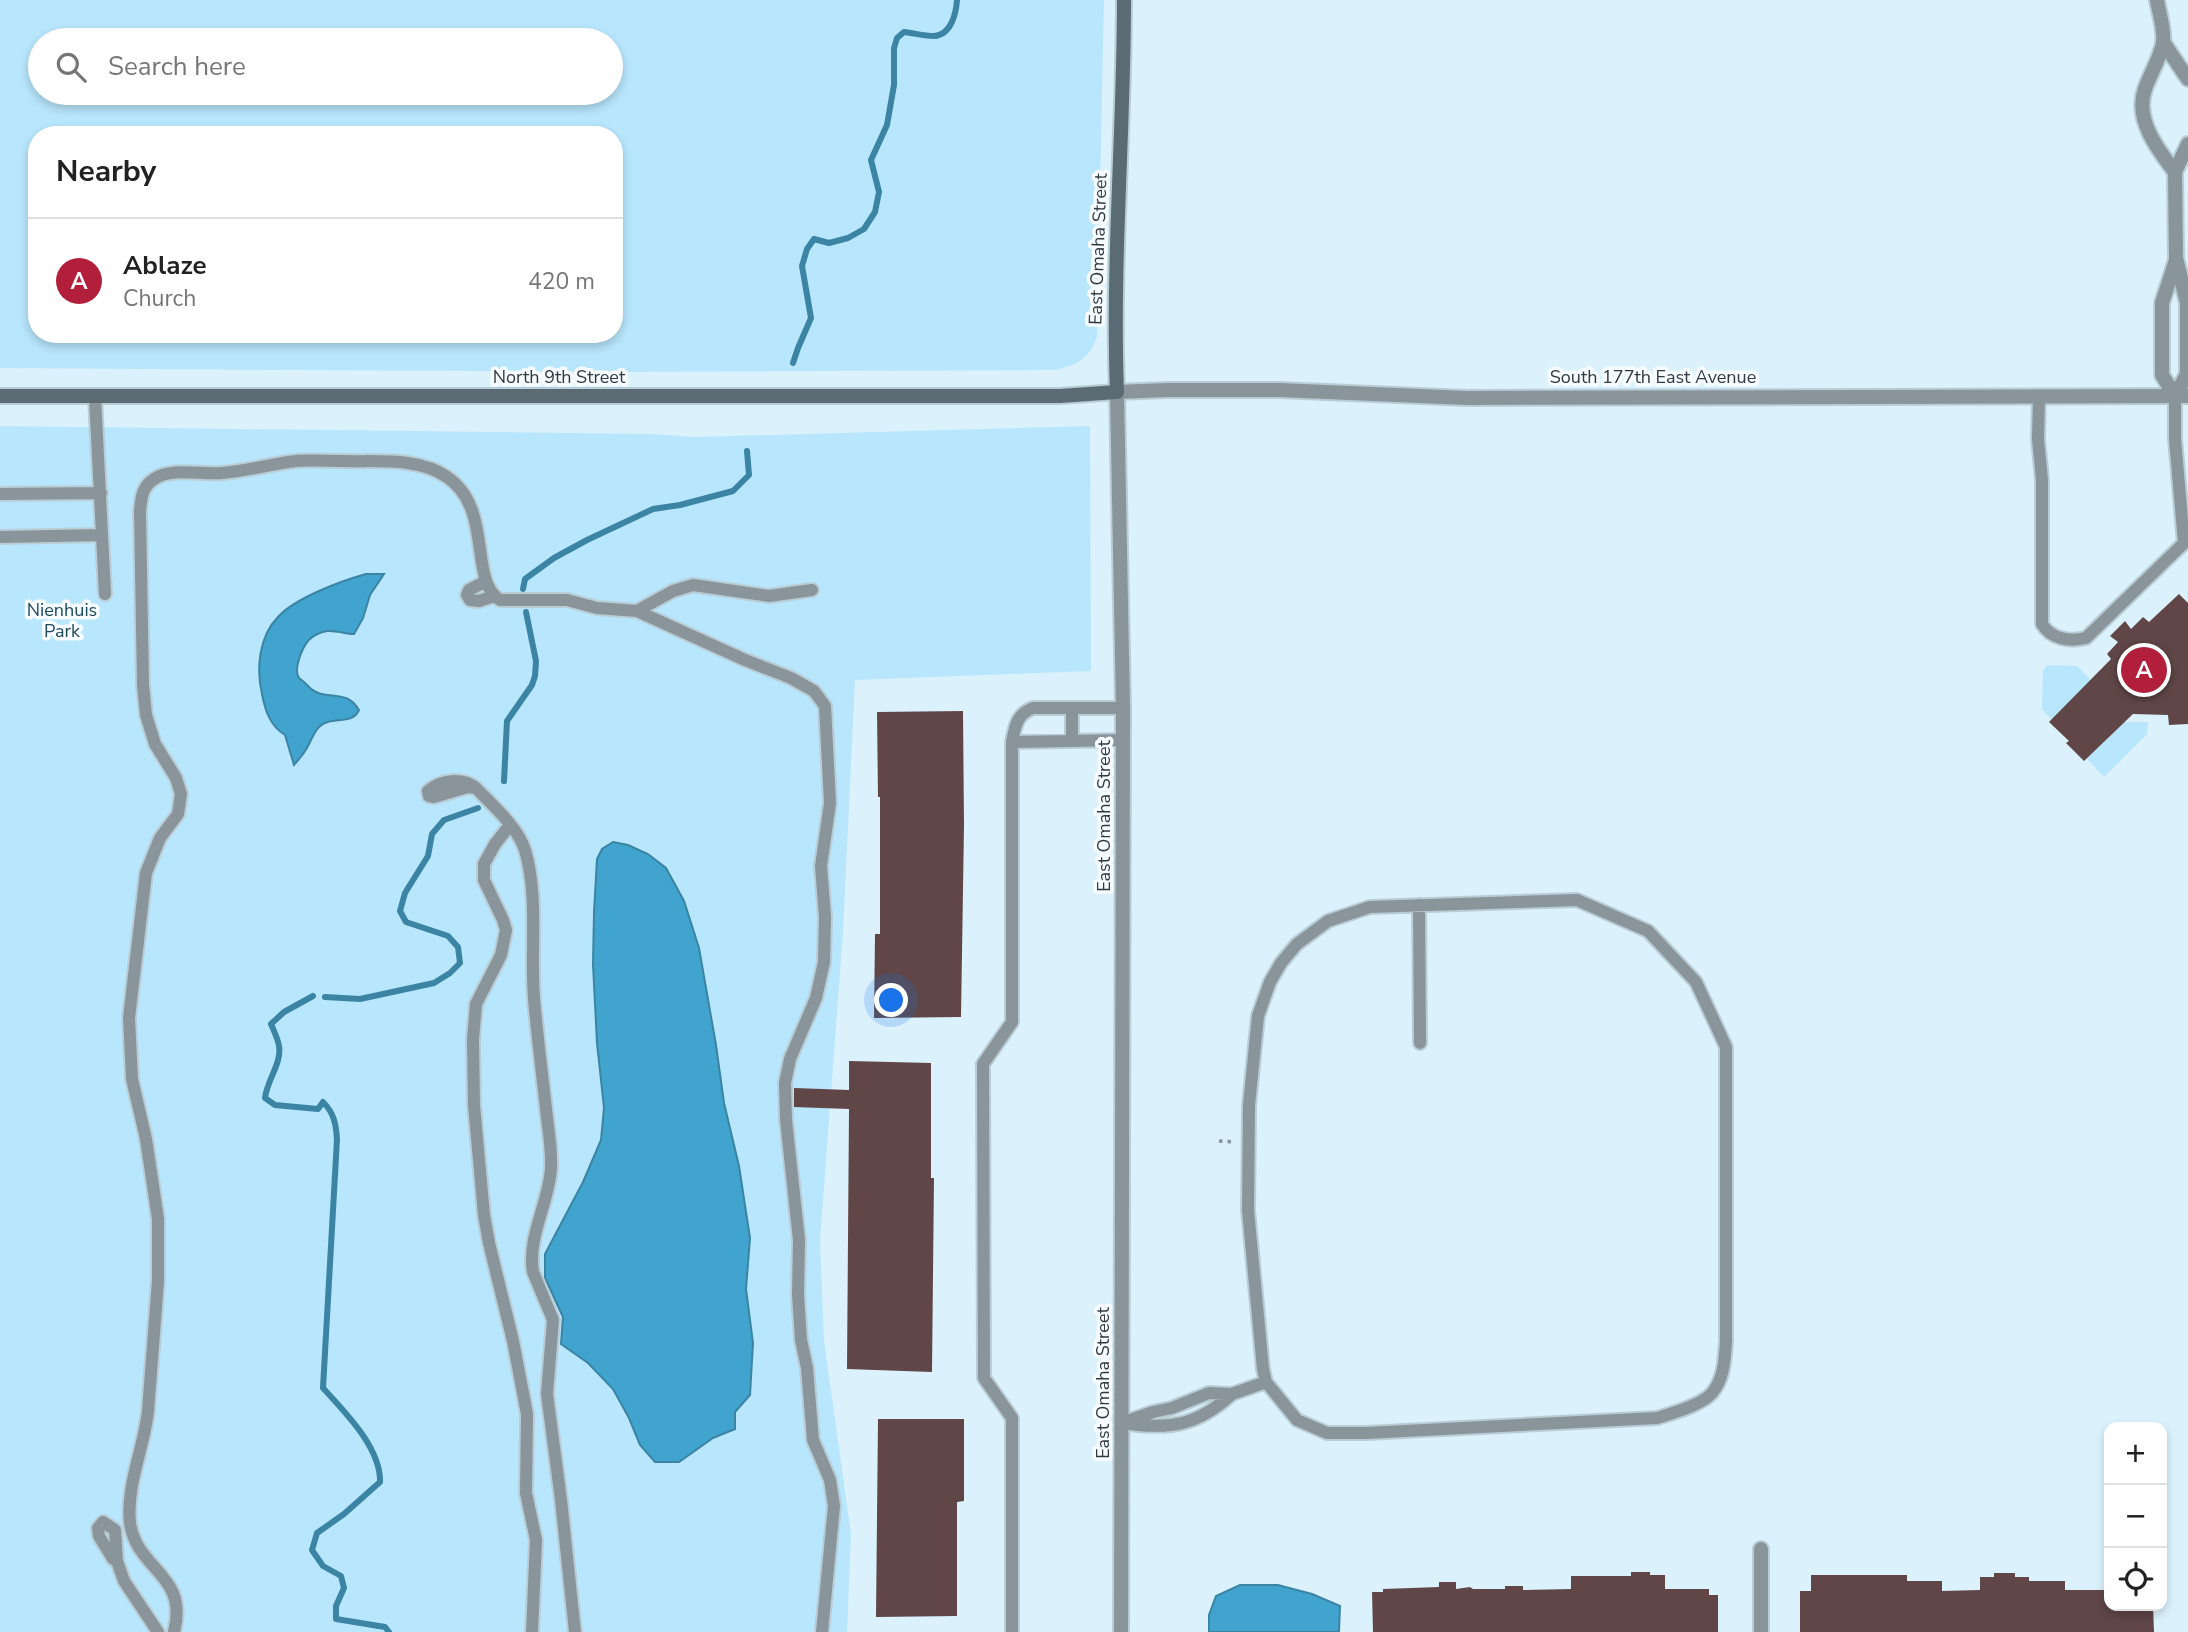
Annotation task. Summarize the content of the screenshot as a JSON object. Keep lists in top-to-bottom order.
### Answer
{
  "streets": {
    "main road": ["East Omaha Street", "North 9th Street"],
    "street": ["South 177th East Avenue"]
  },
  "crossings": [
    ["East Omaha Street", "North 9th Street"],
    ["East Omaha Street", "South 177th East Avenue"],
    ["North 9th Street", "South 177th East Avenue"]
  ],
  "parks": ["Nienhuis Park"],
  "page": {
    "search": "Search here",
    "heading": "Nearby",
    "list": [
      {
        "mark": "A",
        "name": "Ablaze",
        "note": "Church",
        "value": "420 m"
      }
    ],
    "pins": "A",
    "map_buttons": ["+", "−"]
  }
}
